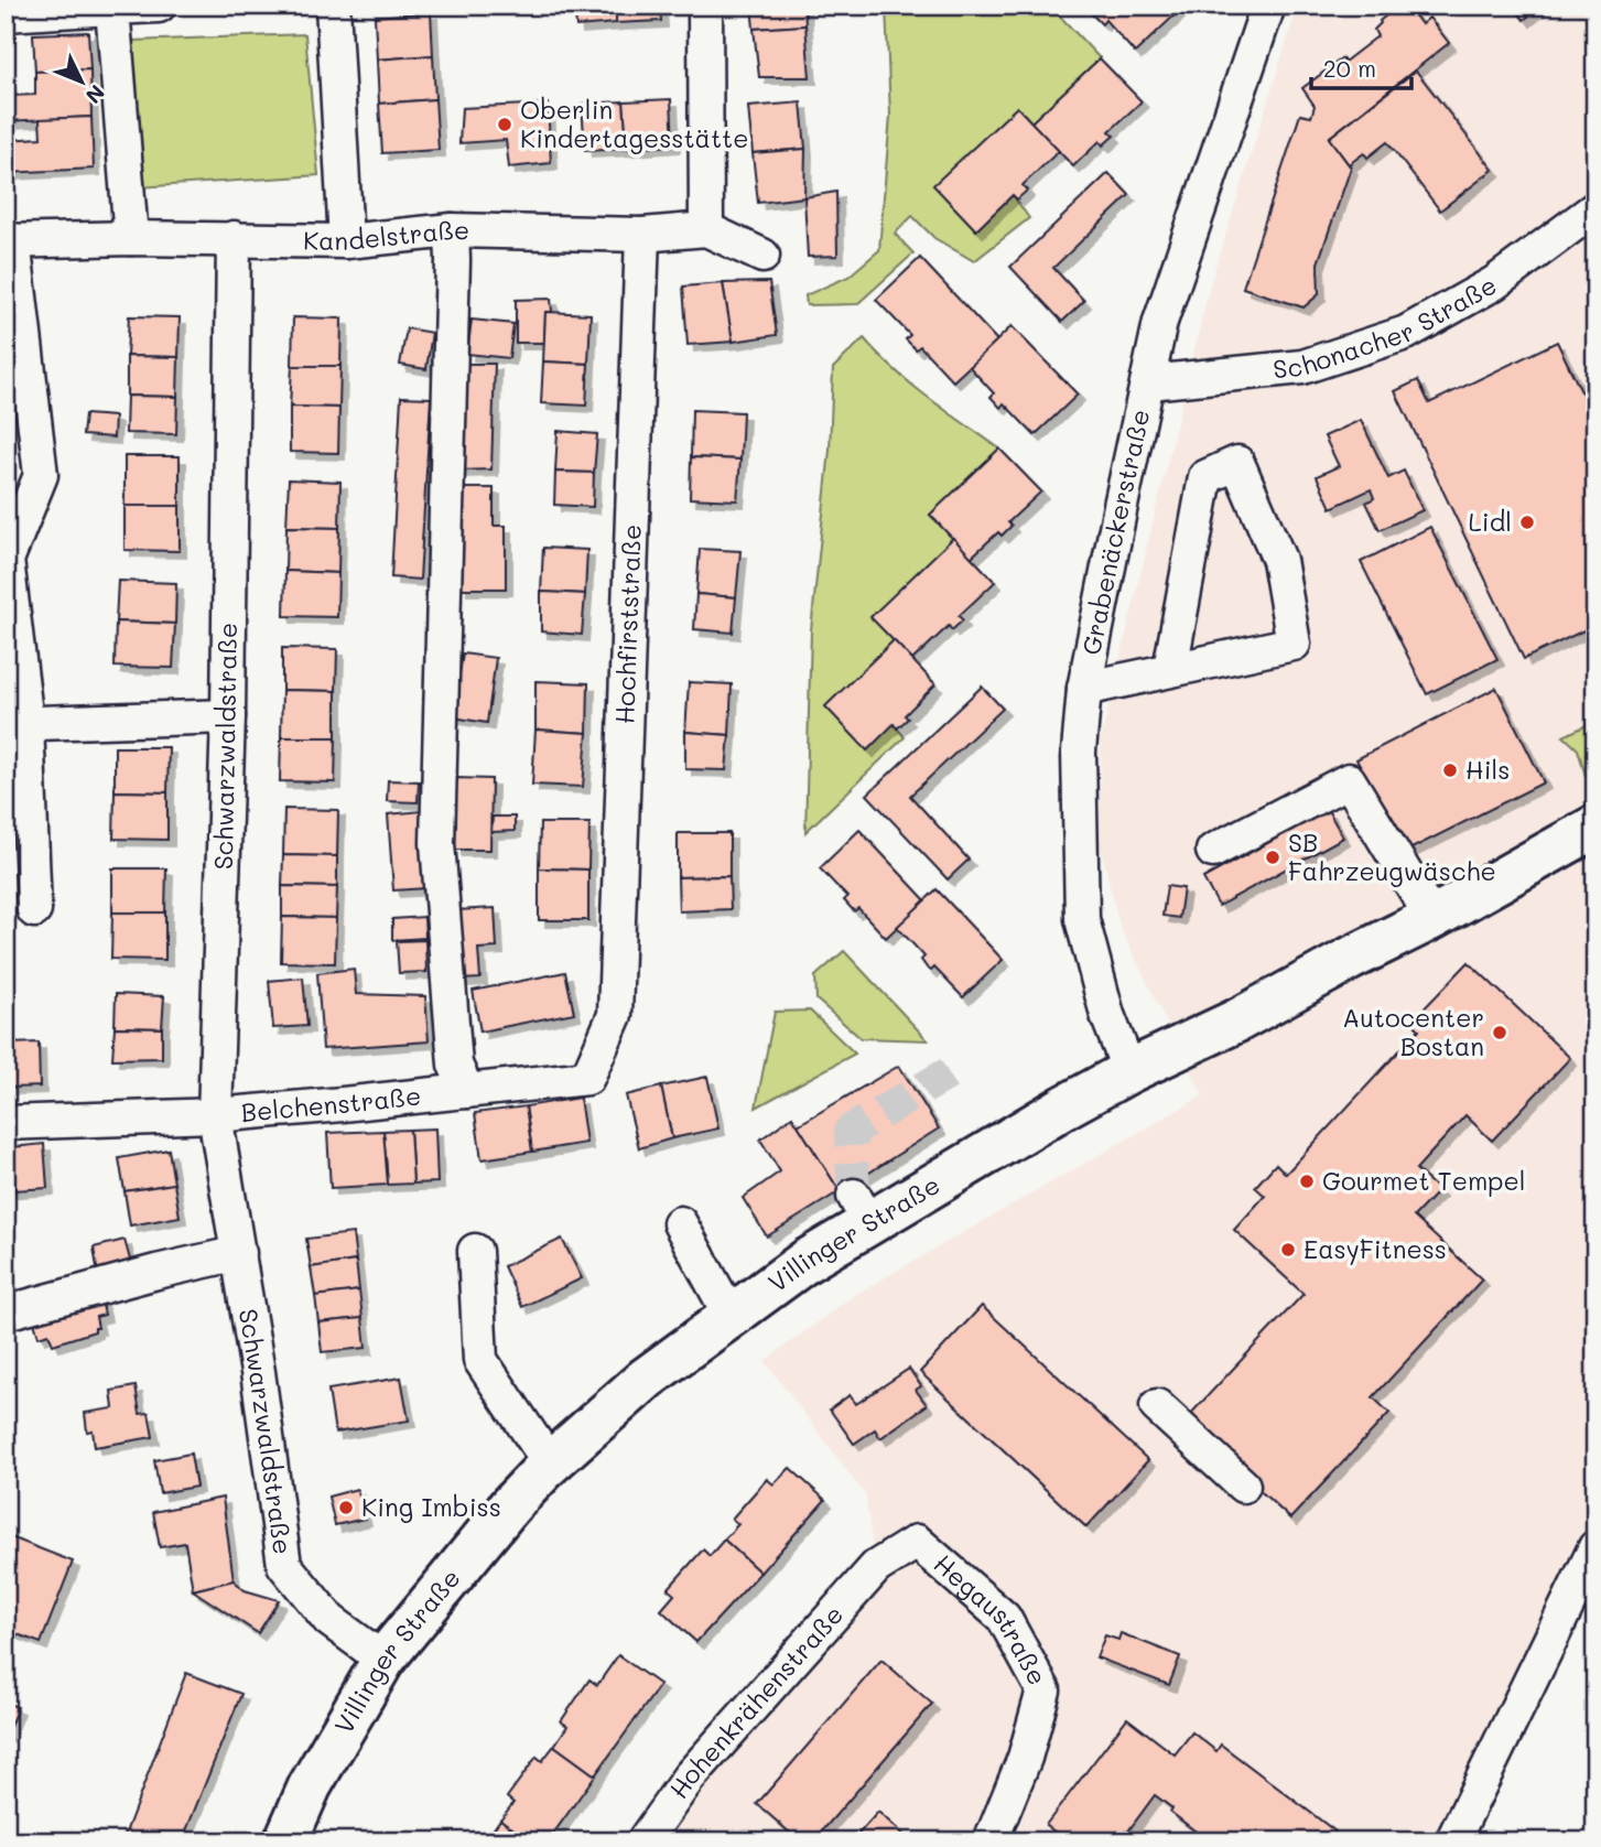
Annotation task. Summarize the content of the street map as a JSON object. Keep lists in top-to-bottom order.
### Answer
{
  "streets": {
    "main road": ["Villinger Straße"],
    "street": [
      "Kandelstraße",
      "Schonacher Straße",
      "Grabenäckerstraße",
      "Hochfirststraße",
      "Schwarzwaldstraße",
      "Belchenstraße",
      "Hegaustraße",
      "Hohenkrähenstraße"
    ]
  },
  "crossings": [
    ["Kandelstraße", "Hochfirststraße"],
    ["Kandelstraße", "Schwarzwaldstraße"],
    ["Schonacher Straße", "Grabenäckerstraße"],
    ["Grabenäckerstraße", "Villinger Straße"],
    ["Hochfirststraße", "Belchenstraße"],
    ["Schwarzwaldstraße", "Belchenstraße"],
    ["Schwarzwaldstraße", "Villinger Straße"],
    ["Hegaustraße", "Hohenkrähenstraße"]
  ],
  "places": [
    "Oberlin Kindertagesstätte",
    "Lidl",
    "Hils",
    "SB Fahrzeugwäsche",
    "Autocenter Bostan",
    "Gourmet Tempel",
    "EasyFitness",
    "King Imbiss"
  ],
  "scale_bar": "20 m",
  "north": "bottom right"
}
